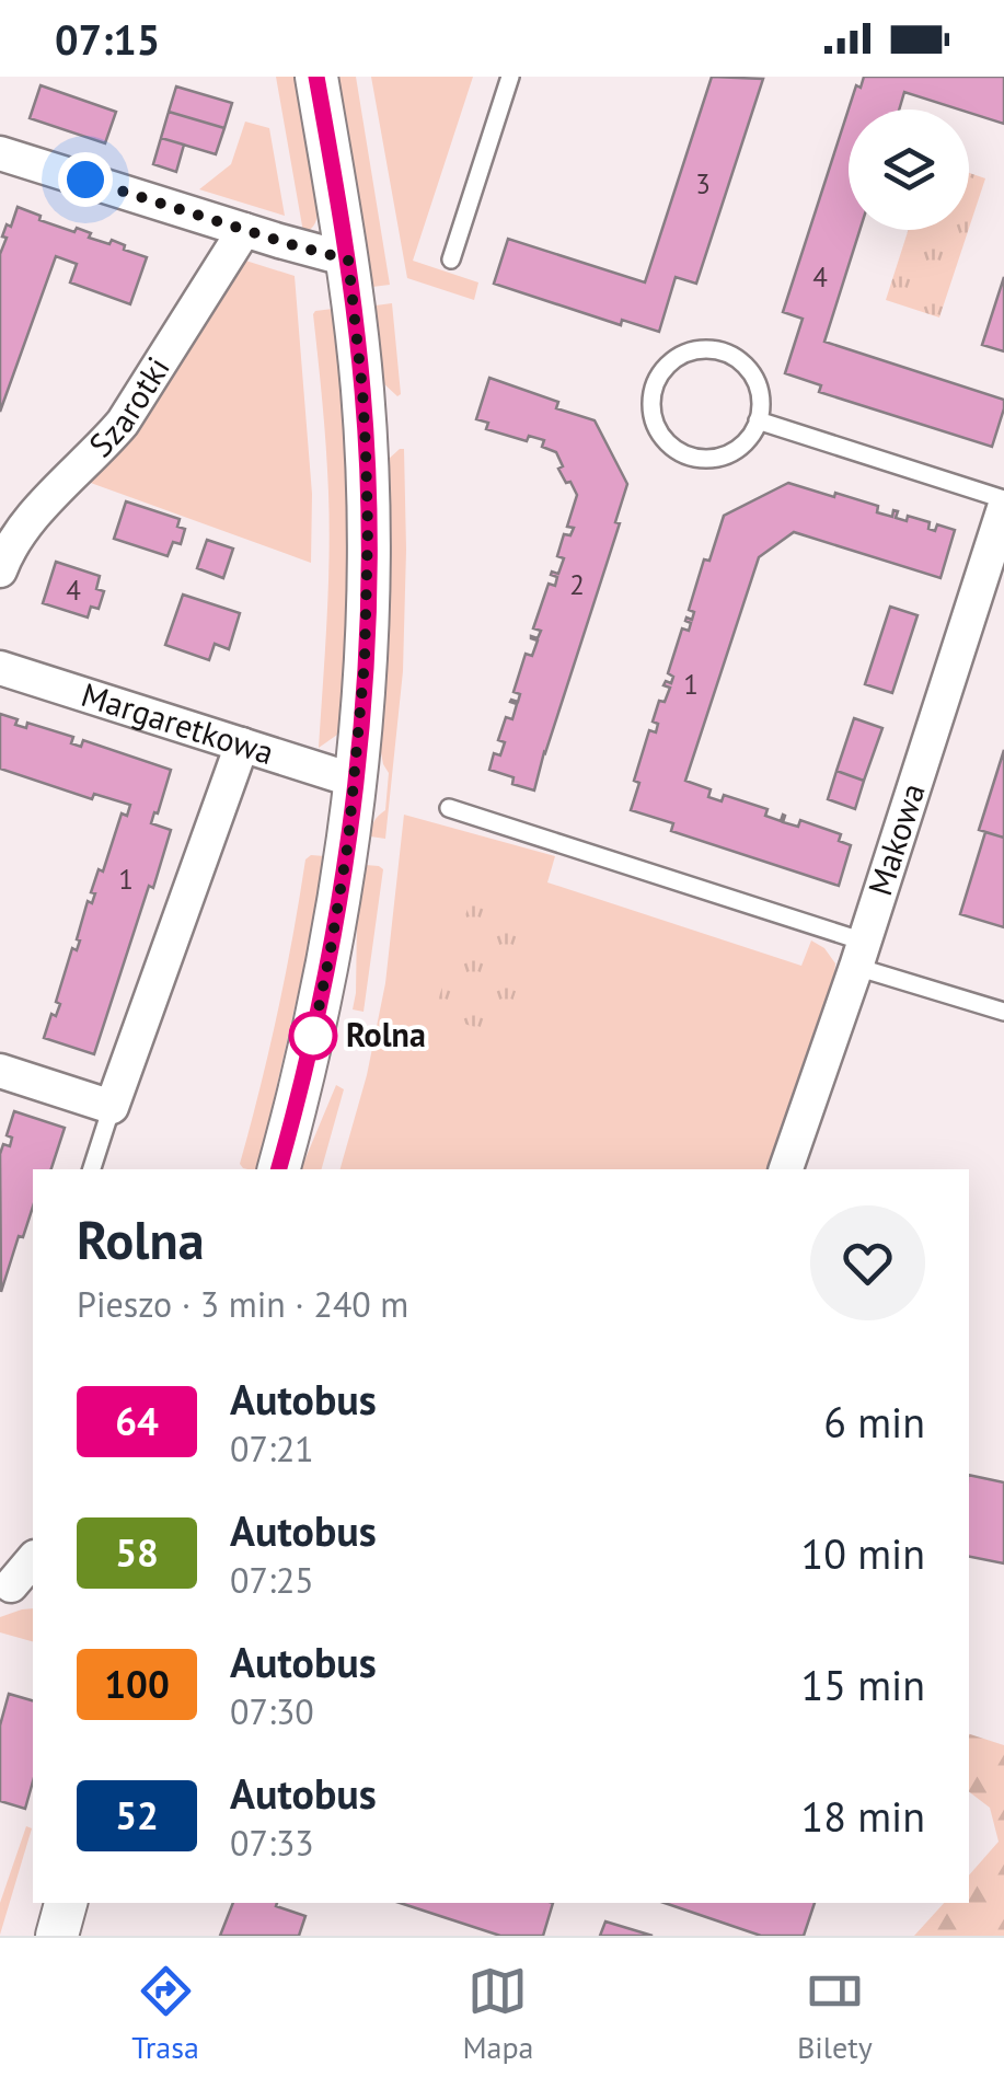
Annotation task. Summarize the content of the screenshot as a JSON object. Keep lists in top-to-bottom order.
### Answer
{
  "streets": {
    "street": ["Szarotki", "Margaretkowa", "Makowa"]
  },
  "places": ["Rolna"],
  "lines": ["bus line 64"],
  "house_numbers": [
    "3",
    "4",
    "2",
    "4",
    "1",
    "1"
  ],
  "page": {
    "status": "07:15",
    "heading": ["Rolna", "Pieszo · 3 min · 240 m"],
    "list": [
      {
        "mark": "64",
        "name": "Autobus",
        "note": "07:21",
        "value": "6 min"
      },
      {
        "mark": "58",
        "name": "Autobus",
        "note": "07:25",
        "value": "10 min"
      },
      {
        "mark": "100",
        "name": "Autobus",
        "note": "07:30",
        "value": "15 min"
      },
      {
        "mark": "52",
        "name": "Autobus",
        "note": "07:33",
        "value": "18 min"
      }
    ],
    "tabs": ["Trasa", "Mapa", "Bilety"]
  }
}
